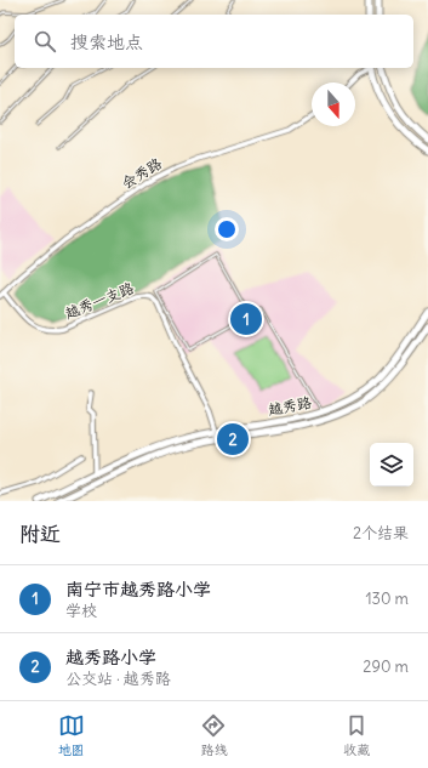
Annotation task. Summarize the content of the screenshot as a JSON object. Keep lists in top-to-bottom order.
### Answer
{
  "streets": {
    "main road": ["越秀路"],
    "street": ["会秀路", "越秀一支路"]
  },
  "crossings": [
    ["会秀路", "越秀一支路"],
    ["越秀一支路", "越秀路"]
  ],
  "north": "bottom",
  "page": {
    "search": "搜索地点",
    "pins": ["1", "2"],
    "heading": ["附近", "2个结果"],
    "list": [
      {
        "mark": "1",
        "name": "南宁市越秀路小学",
        "note": "学校",
        "value": "130 m"
      },
      {
        "mark": "2",
        "name": "越秀路小学",
        "note": "公交站 · 越秀路",
        "value": "290 m"
      }
    ],
    "nav": ["地图", "路线", "收藏"]
  }
}
